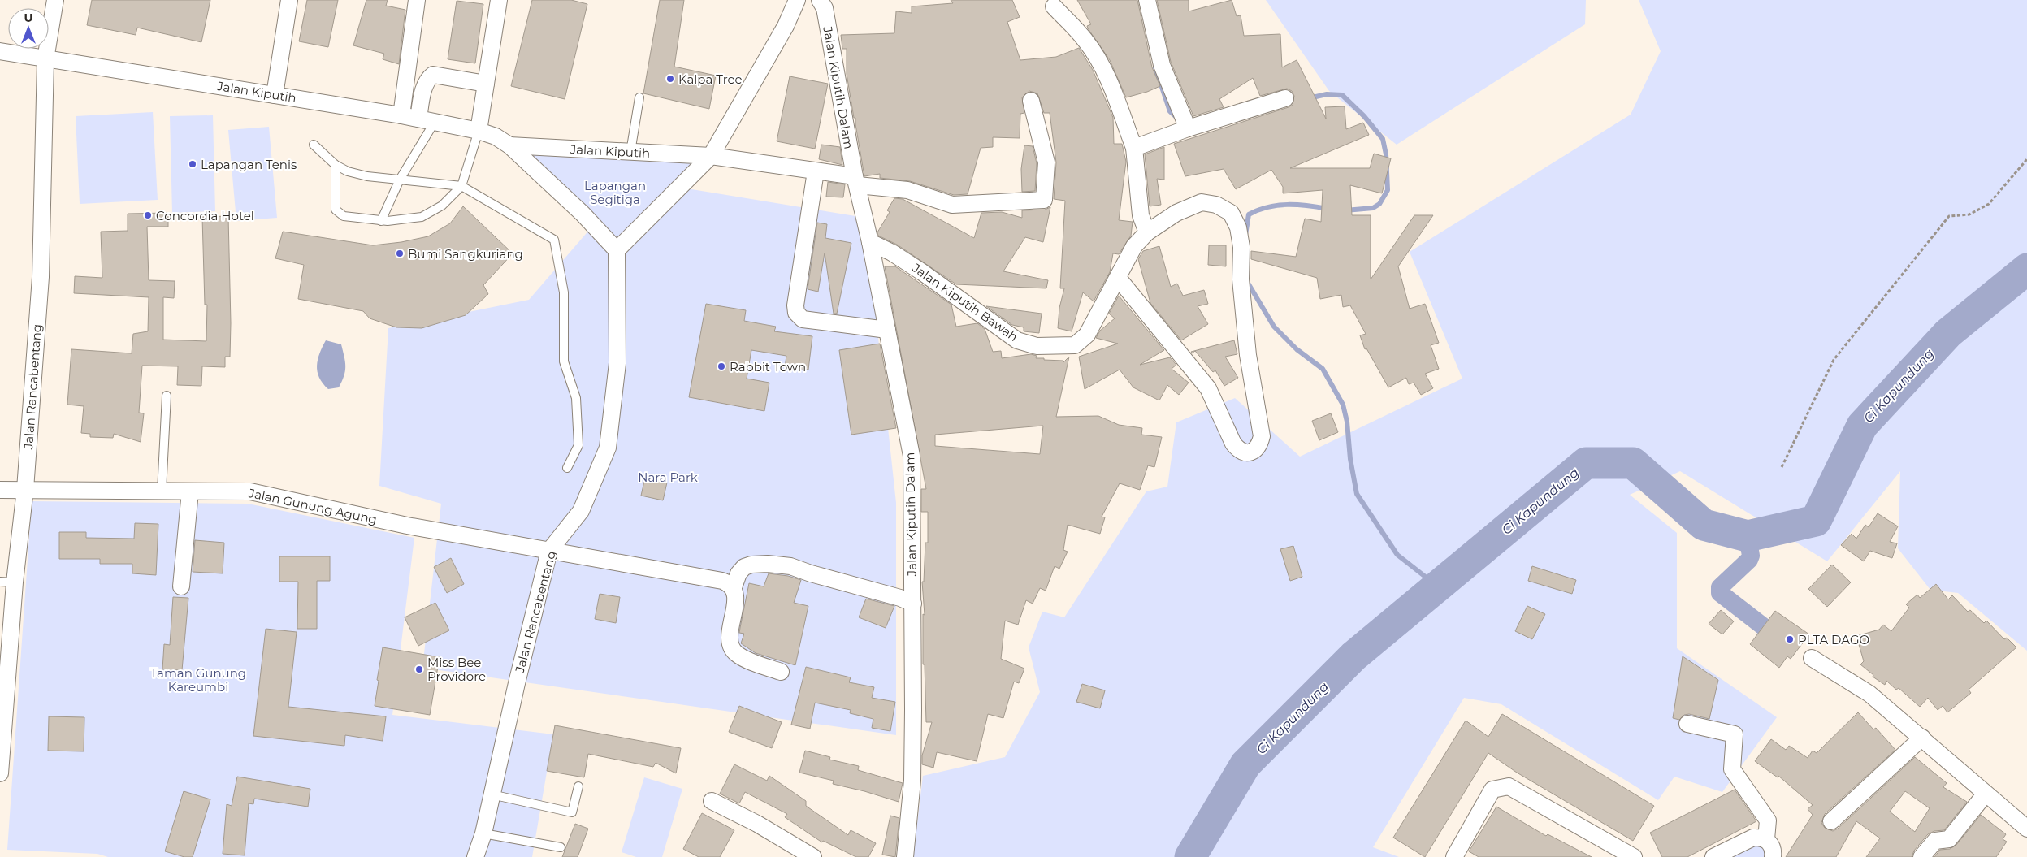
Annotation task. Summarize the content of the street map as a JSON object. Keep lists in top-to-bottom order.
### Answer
{
  "streets": {
    "street": [
      "Jalan Kiputih Dalam",
      "Jalan Kiputih",
      "Jalan Kiputih Bawah",
      "Jalan Rancabentang",
      "Jalan Gunung Agung"
    ]
  },
  "crossings": [
    ["Jalan Kiputih Dalam", "Jalan Kiputih Bawah"],
    ["Jalan Kiputih", "Jalan Rancabentang"],
    ["Jalan Rancabentang", "Jalan Gunung Agung"]
  ],
  "water": ["Ci Kapundung"],
  "parks": ["Lapangan Segitiga", "Nara Park", "Taman Gunung Kareumbi"],
  "places": [
    "Kalpa Tree",
    "Lapangan Tenis",
    "Concordia Hotel",
    "Bumi Sangkuriang",
    "Rabbit Town",
    "PLTA DAGO",
    "Miss Bee Providore"
  ],
  "north": "top"
}
